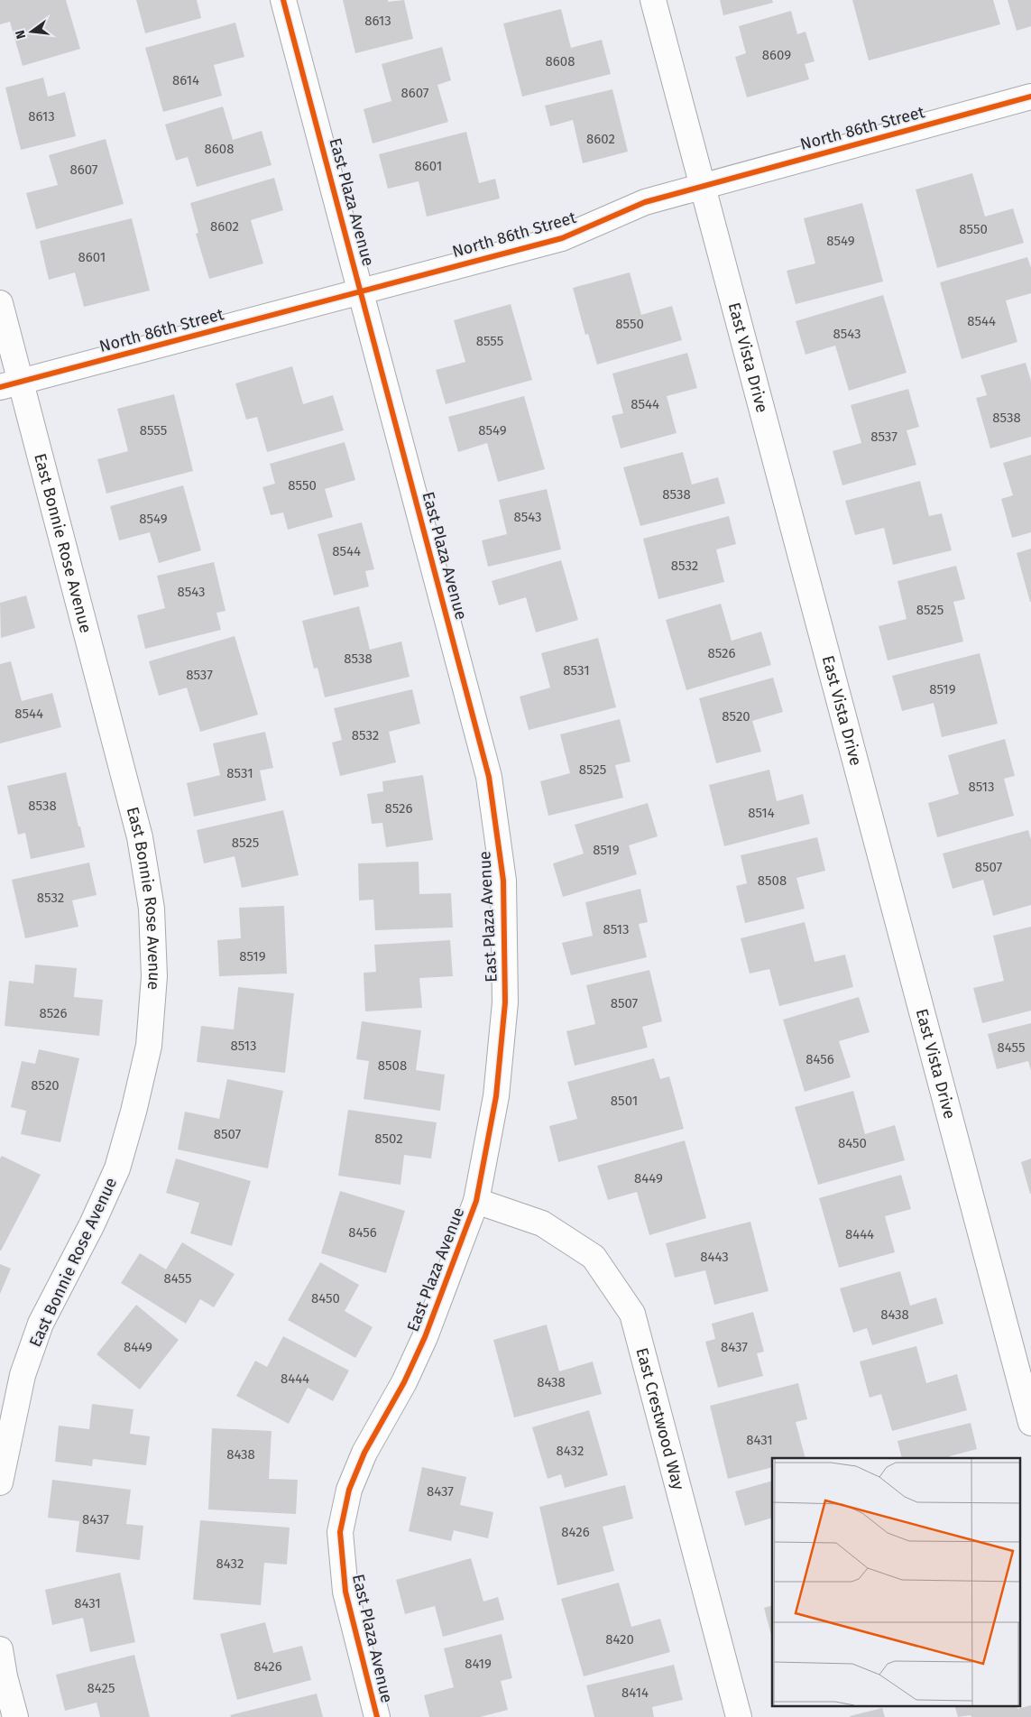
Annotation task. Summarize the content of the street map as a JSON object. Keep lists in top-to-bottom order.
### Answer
{
  "streets": {
    "street": [
      "North 86th Street",
      "East Plaza Avenue",
      "East Vista Drive",
      "East Bonnie Rose Avenue",
      "East Crestwood Way"
    ]
  },
  "crossings": [
    ["North 86th Street", "East Plaza Avenue"],
    ["North 86th Street", "East Vista Drive"],
    ["North 86th Street", "East Bonnie Rose Avenue"],
    ["East Plaza Avenue", "East Crestwood Way"]
  ],
  "house_numbers": [
    "8613",
    "8609",
    "8608",
    "8614",
    "8607",
    "8613",
    "8602",
    "8608",
    "8601",
    "8607",
    "8602",
    "8550",
    "8549",
    "8601",
    "8544",
    "8550",
    "8543",
    "8555",
    "8544",
    "8538",
    "8555",
    "8549",
    "8537",
    "8550",
    "8538",
    "8543",
    "8549",
    "8544",
    "8532",
    "8543",
    "8525",
    "8526",
    "8538",
    "8531",
    "8537",
    "8519",
    "8544",
    "8520",
    "8532",
    "8525",
    "8531",
    "8513",
    "8538",
    "8526",
    "8514",
    "8525",
    "8519",
    "8507",
    "8508",
    "8532",
    "8513",
    "8519",
    "8507",
    "8526",
    "8513",
    "8455",
    "8456",
    "8508",
    "8520",
    "8501",
    "8507",
    "8502",
    "8450",
    "8449",
    "8456",
    "8444",
    "8443",
    "8455",
    "8450",
    "8438",
    "8449",
    "8437",
    "8444",
    "8438",
    "8431",
    "8432",
    "8438",
    "8437",
    "8437",
    "8426",
    "8432",
    "8431",
    "8420",
    "8419",
    "8426",
    "8425",
    "8414"
  ],
  "north": "left"
}
